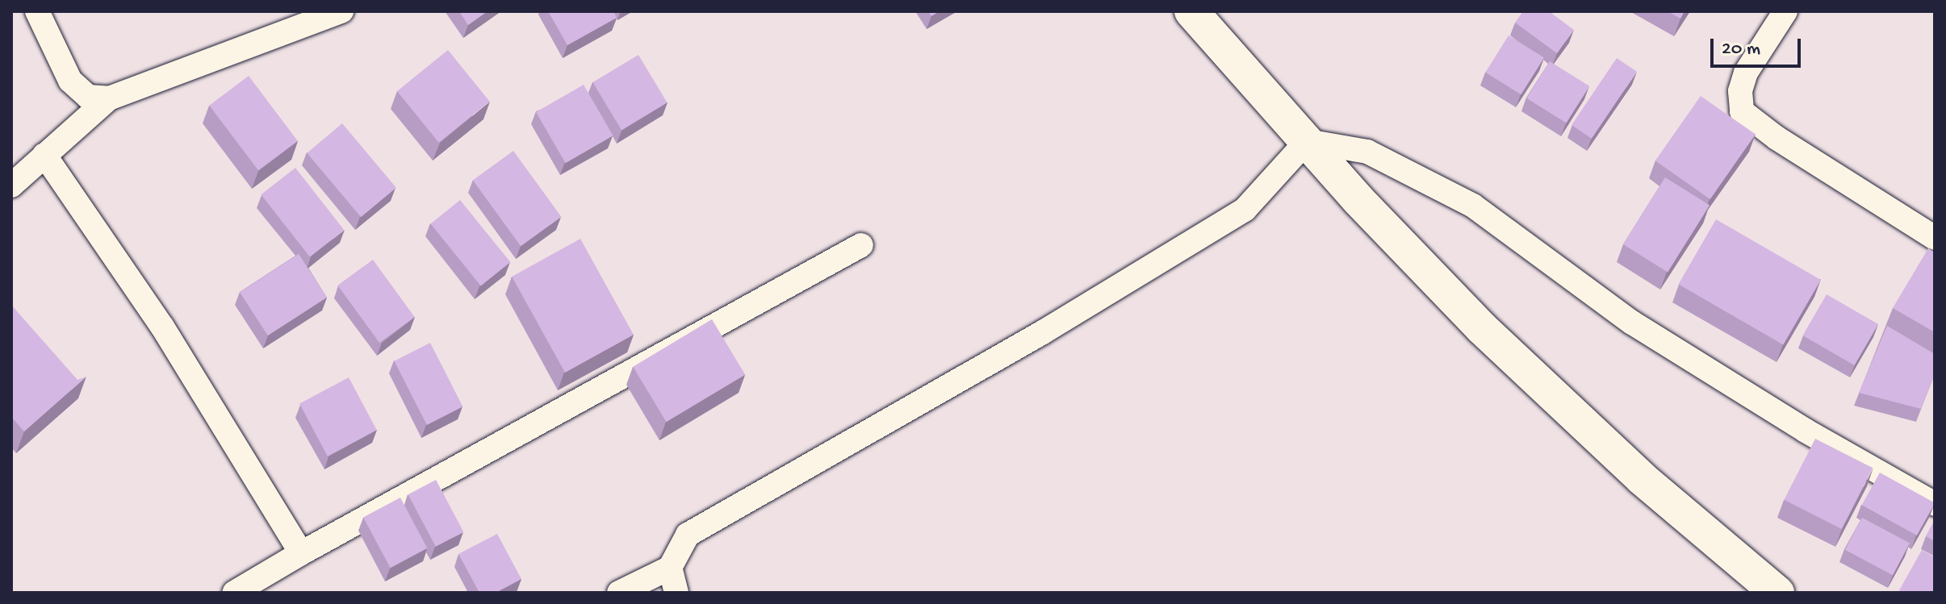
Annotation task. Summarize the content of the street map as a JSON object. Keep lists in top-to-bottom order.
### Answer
{
  "scale_bar": "20 m"
}
